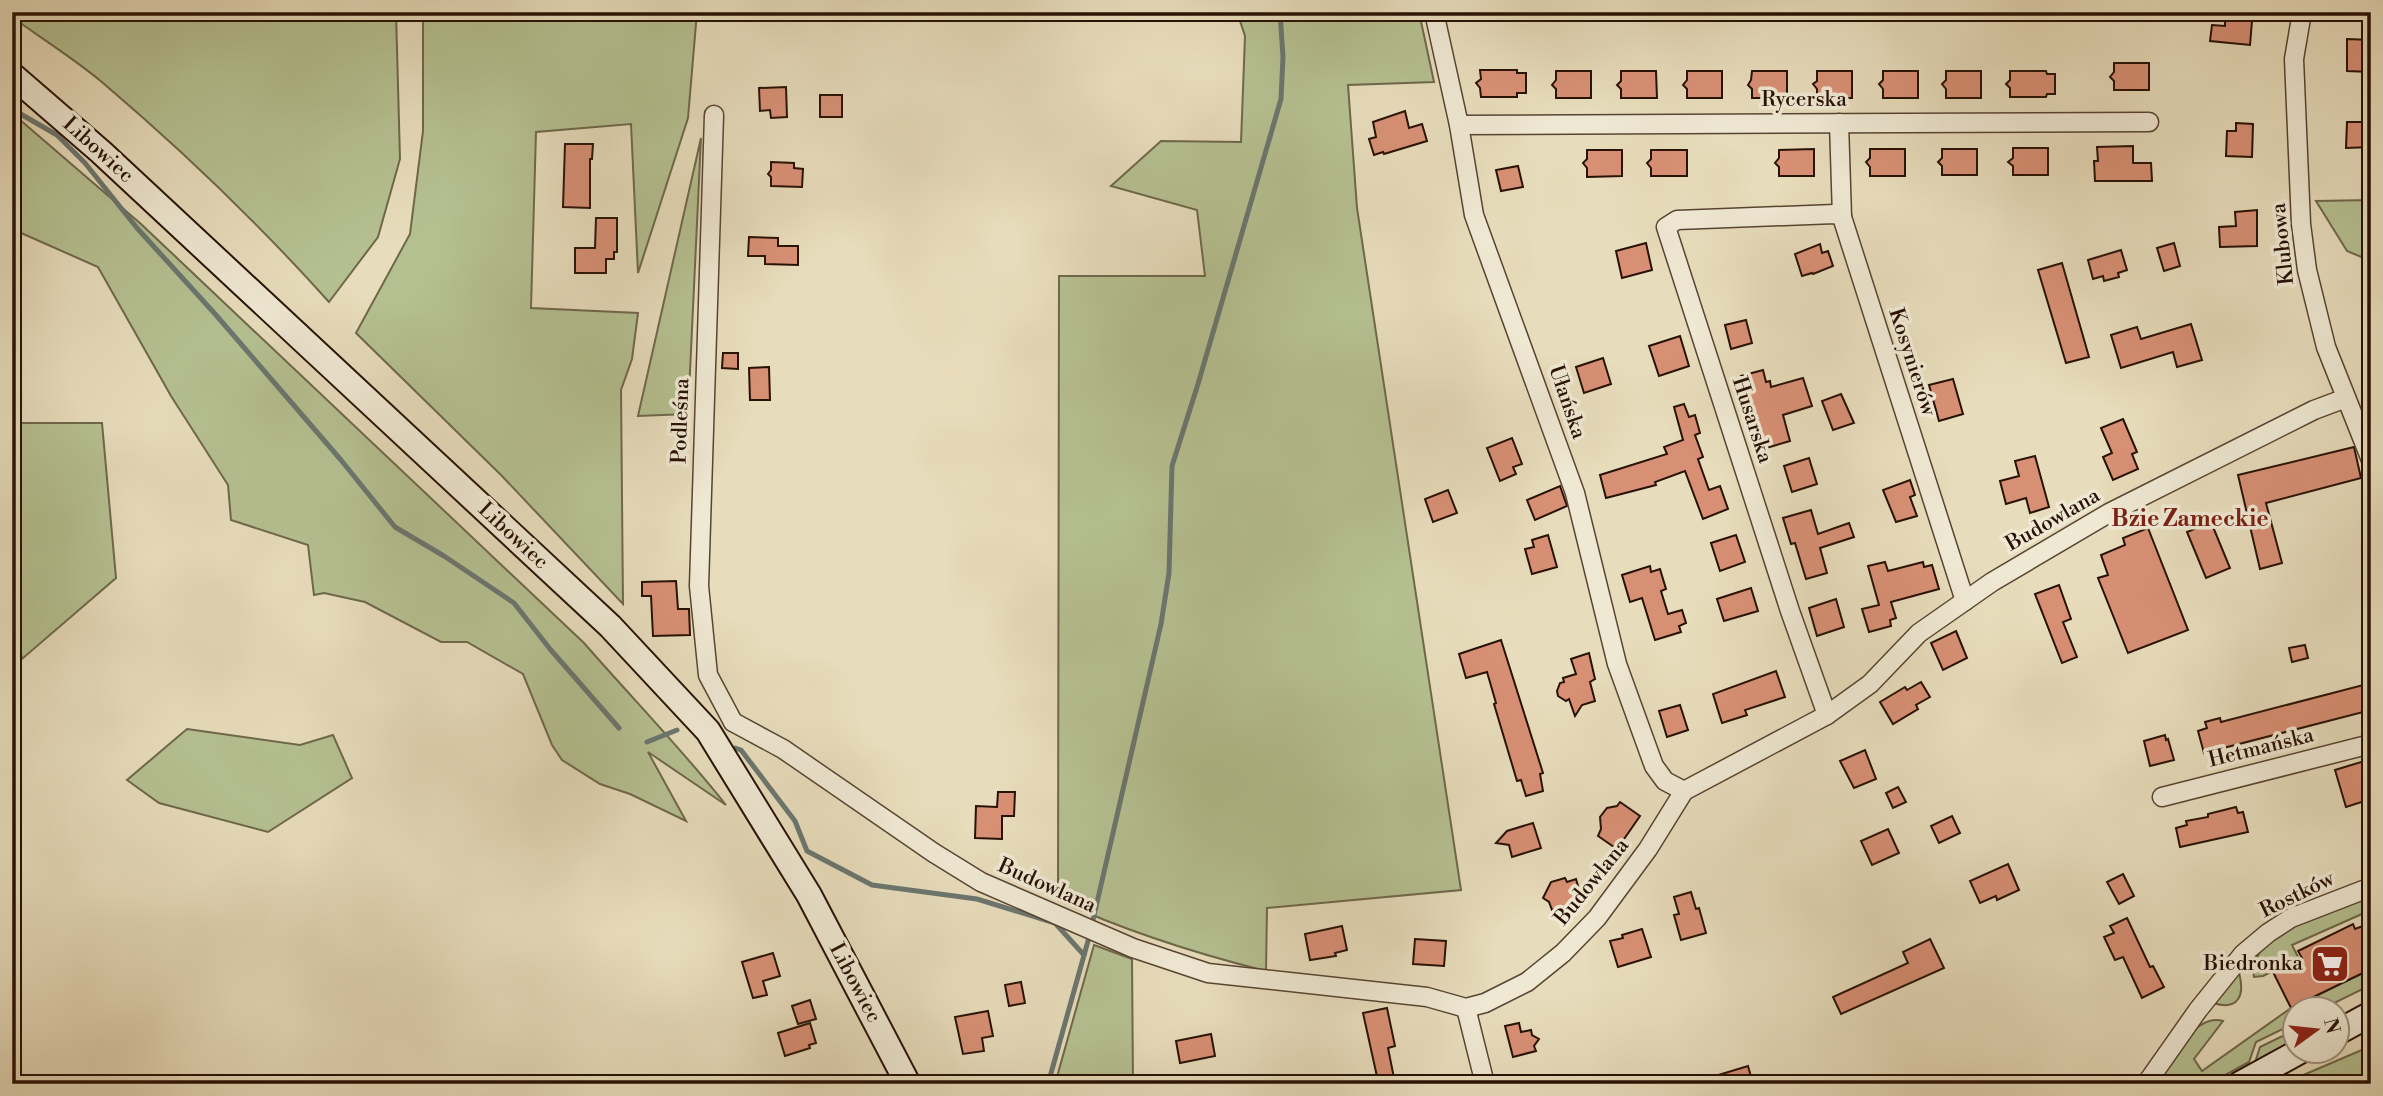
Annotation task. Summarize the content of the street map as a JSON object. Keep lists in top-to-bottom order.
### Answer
{
  "streets": {
    "street": [
      "Rycerska",
      "Libowiec",
      "Klubowa",
      "Kosynierów",
      "Ułańska",
      "Husarska",
      "Podleśna",
      "Budowlana",
      "Hetmańska",
      "Rostków"
    ]
  },
  "crossings": [
    ["Rycerska", "Kosynierów"],
    ["Rycerska", "Ułańska"],
    ["Klubowa", "Budowlana"],
    ["Kosynierów", "Husarska"],
    ["Kosynierów", "Budowlana"],
    ["Ułańska", "Budowlana"],
    ["Husarska", "Budowlana"],
    ["Podleśna", "Budowlana"]
  ],
  "districts": ["Bzie Zameckie"],
  "places": {
    "supermarket": ["Biedronka"]
  },
  "north": "right"
}
